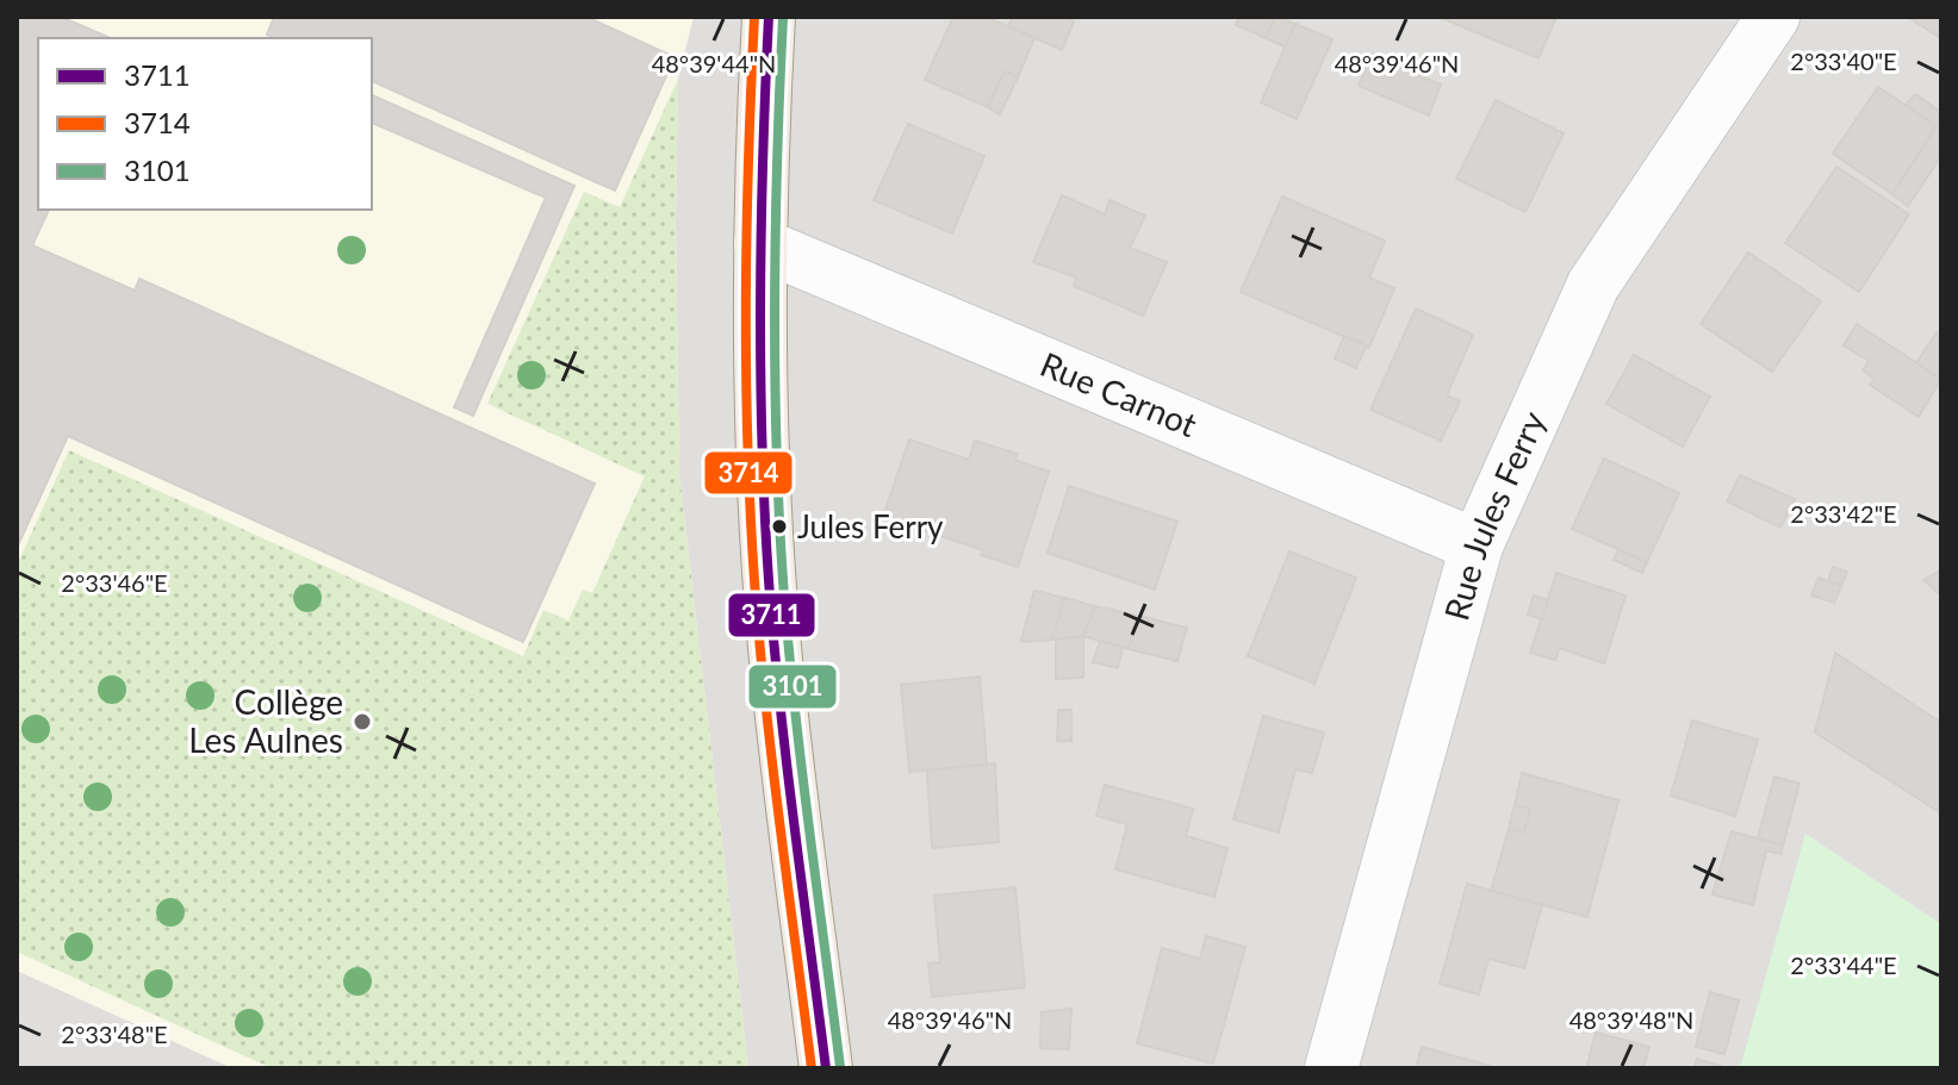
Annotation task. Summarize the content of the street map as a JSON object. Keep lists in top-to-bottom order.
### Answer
{
  "streets": {
    "street": ["Rue Carnot", "Rue Jules Ferry"]
  },
  "crossings": [
    ["Rue Carnot", "Rue Jules Ferry"]
  ],
  "places": ["Jules Ferry", "Collège Les Aulnes"],
  "lines": ["transit line 3711", "transit line 3714", "transit line 3101"],
  "legend": ["3711", "3714", "3101"],
  "coordinates": [
    "2°33'40\"E",
    "48°39'46\"N",
    "48°39'44\"N",
    "2°33'42\"E",
    "2°33'46\"E",
    "2°33'44\"E",
    "48°39'48\"N",
    "2°33'48\"E"
  ]
}
